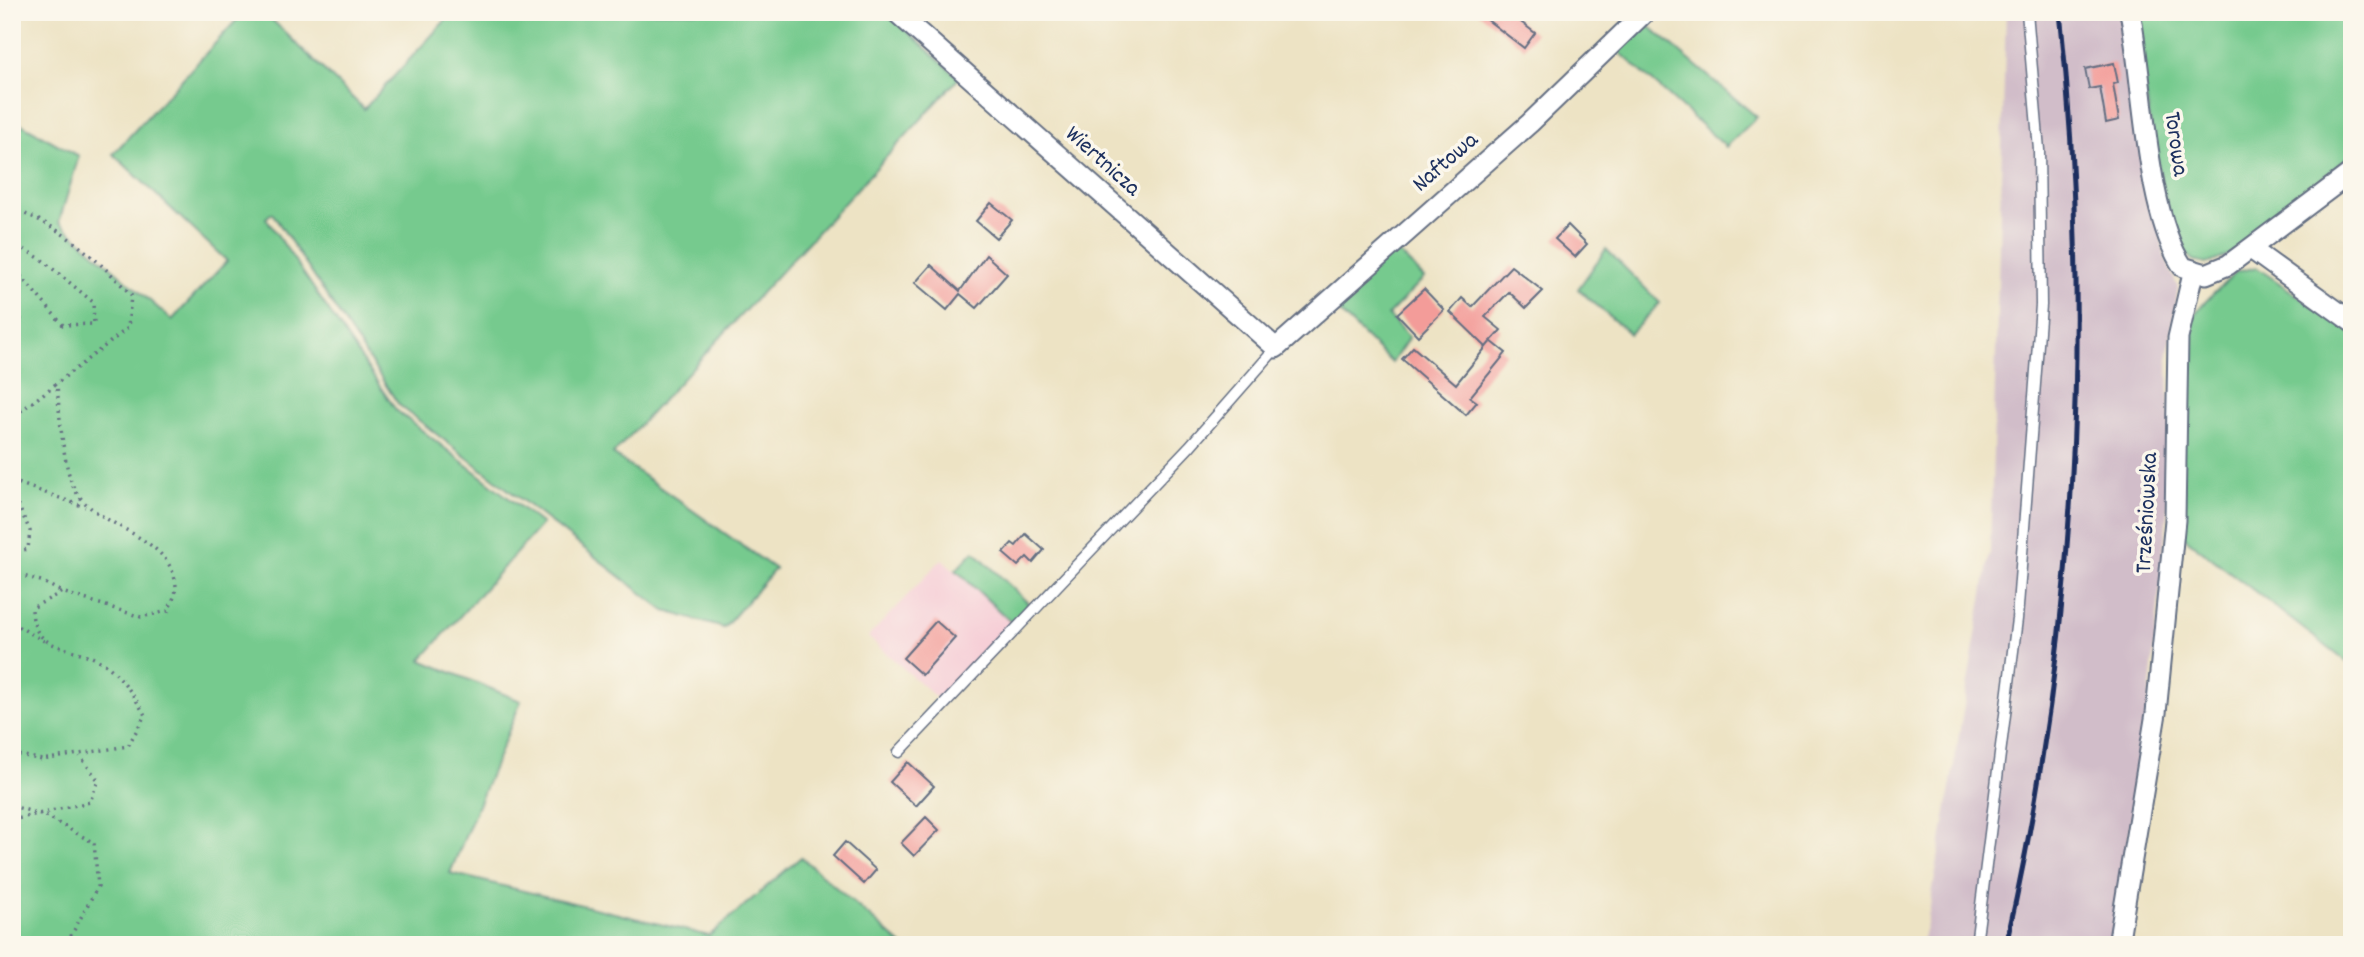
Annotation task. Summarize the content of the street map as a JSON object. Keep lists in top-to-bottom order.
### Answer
{
  "streets": {
    "street": [
      "Torowa",
      "Wiertnicza",
      "Naftowa",
      "Trześniowska"
    ]
  },
  "crossings": [
    ["Torowa", "Trześniowska"],
    ["Wiertnicza", "Naftowa"]
  ]
}
